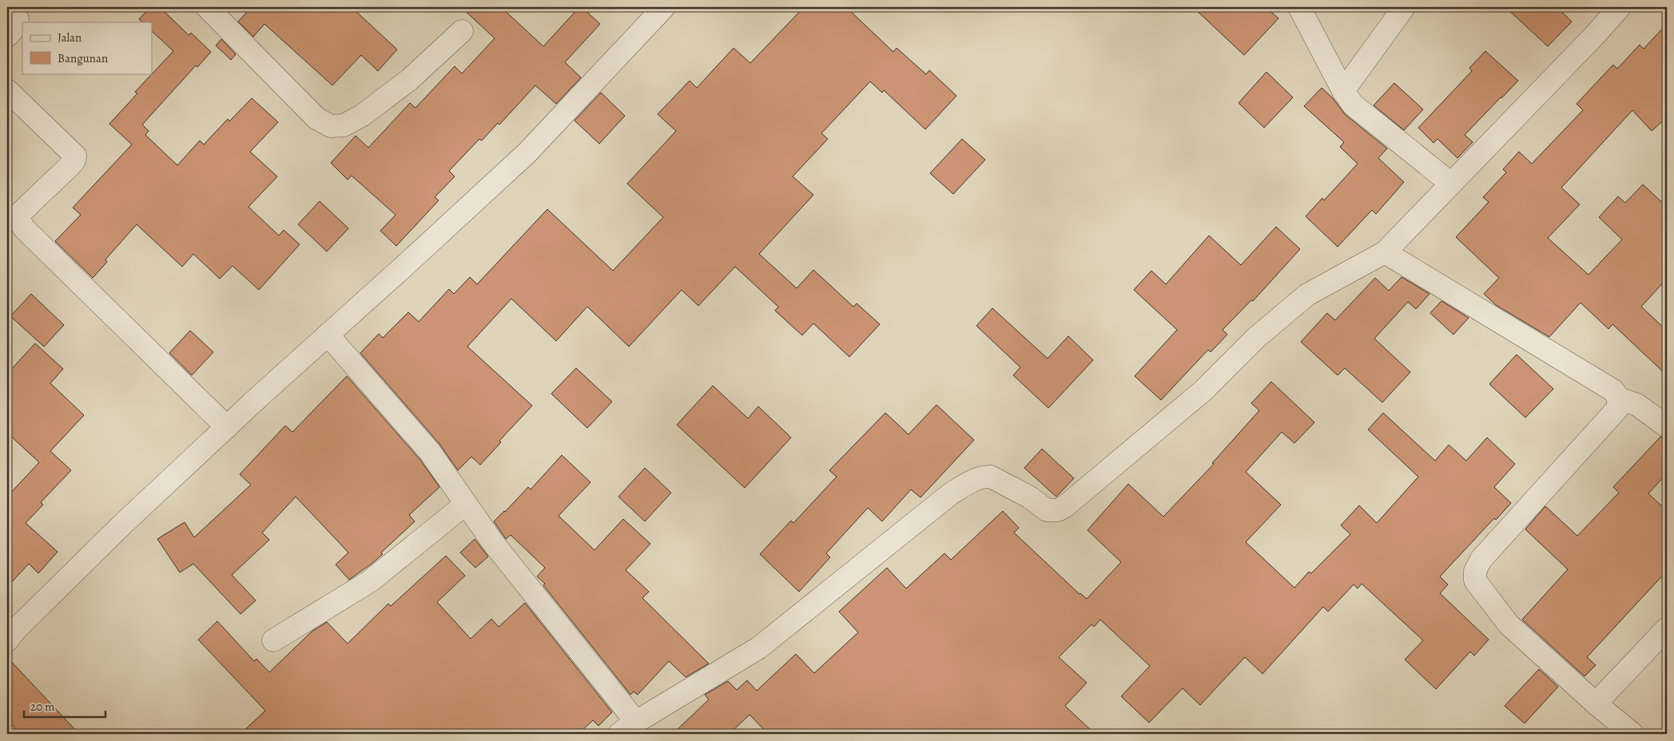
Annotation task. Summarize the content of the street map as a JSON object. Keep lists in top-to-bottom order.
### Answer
{
  "legend": ["Jalan", "Bangunan"],
  "scale_bar": "20 m"
}
